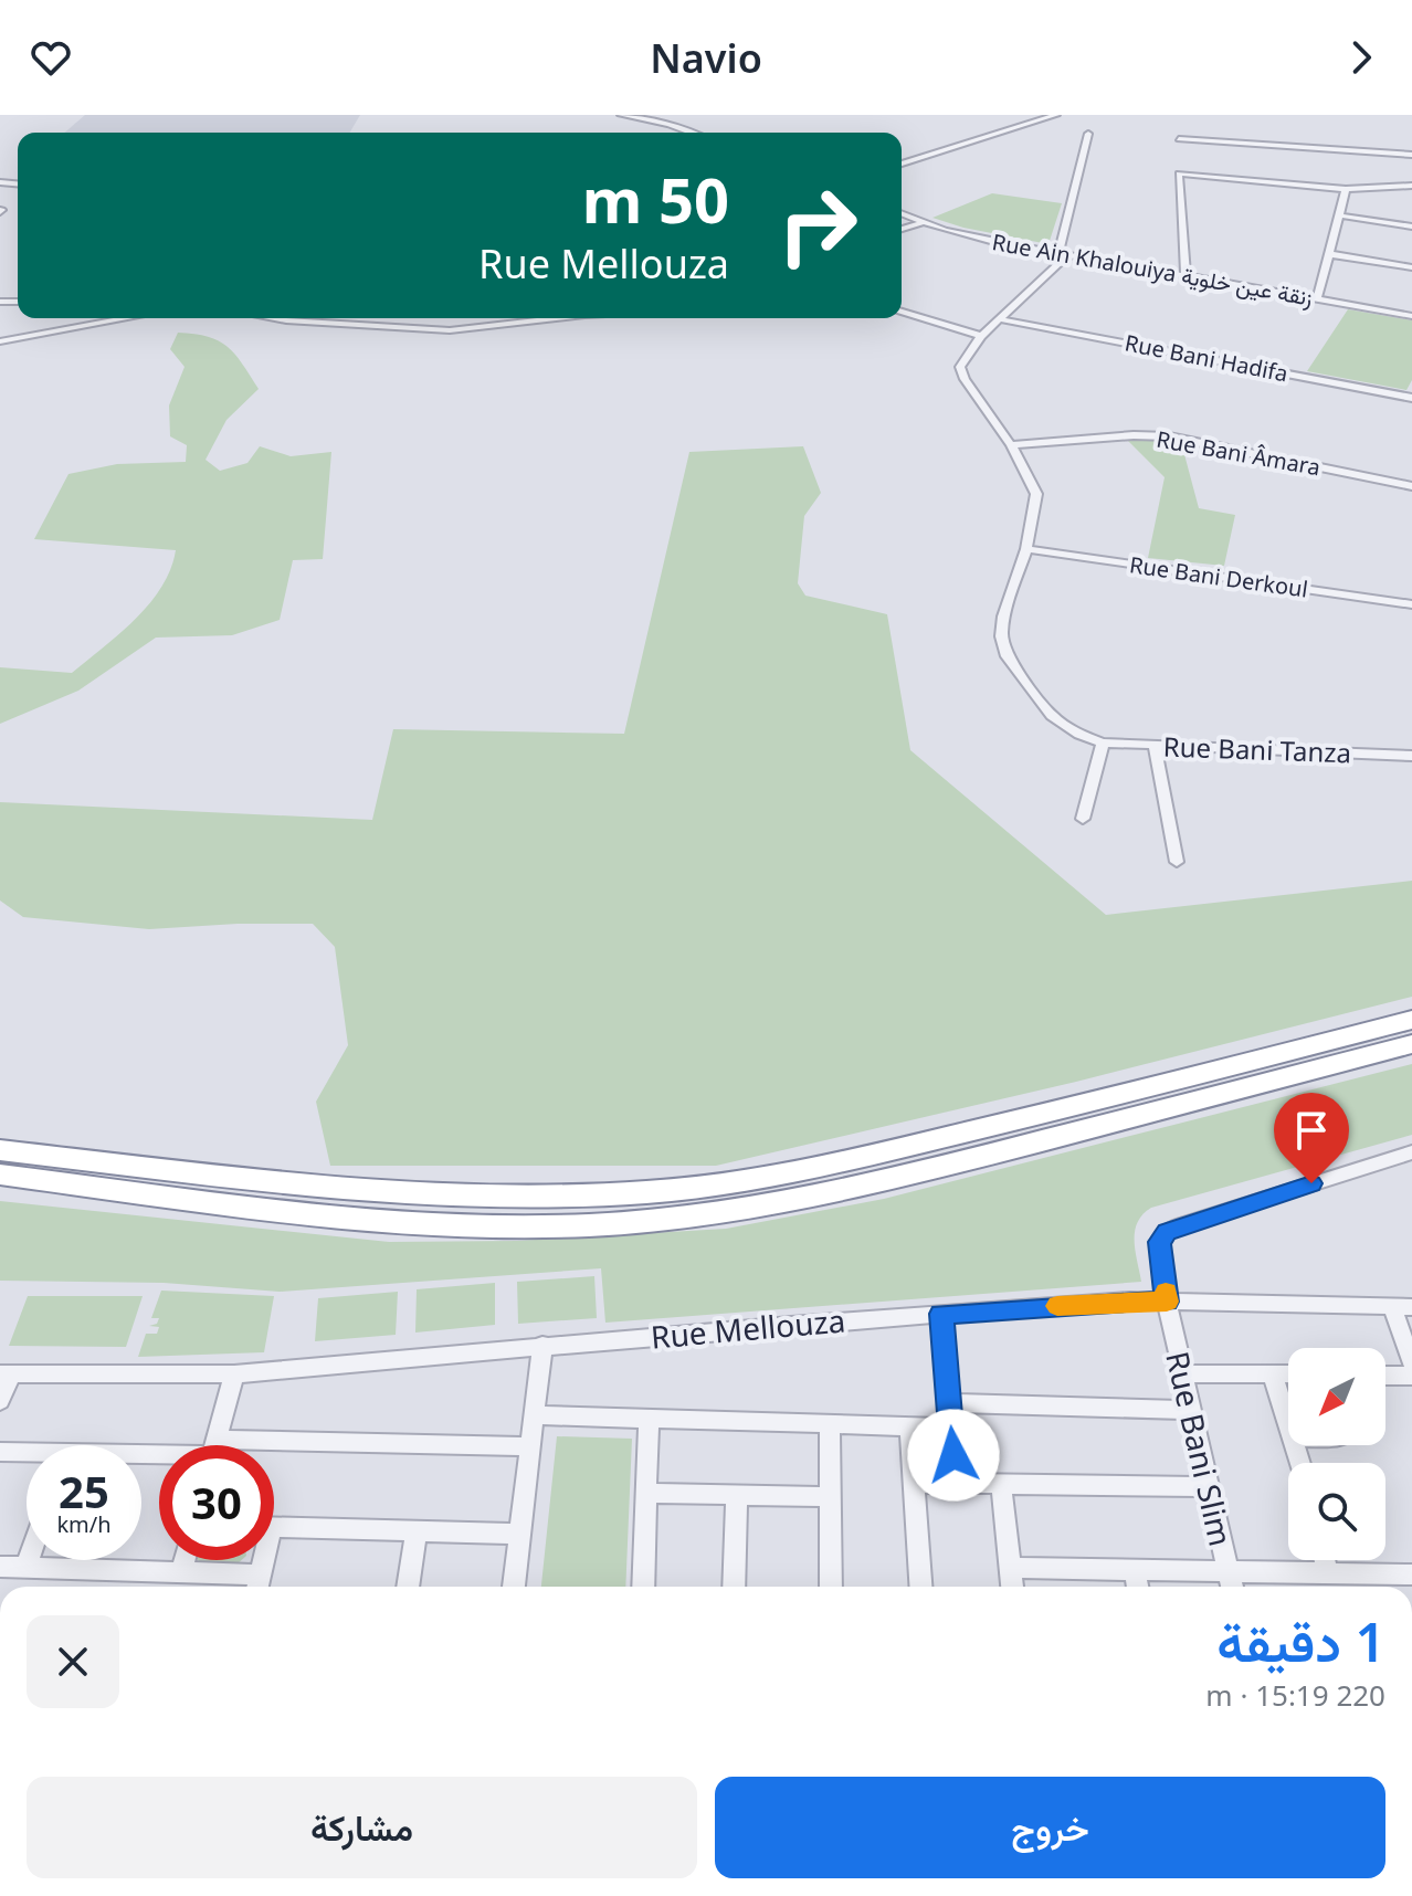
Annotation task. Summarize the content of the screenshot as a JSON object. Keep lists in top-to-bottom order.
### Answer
{
  "streets": {
    "street": [
      "Rue Ain Khalouiya زنقة عين خلوية",
      "Rue Bani Hadifa",
      "Rue Bani Âmara",
      "Rue Bani Derkoul",
      "Rue Bani Tanza",
      "Rue Mellouza",
      "Rue Bani Slim"
    ]
  },
  "crossings": [
    ["Rue Mellouza", "Rue Bani Slim"]
  ],
  "north": "bottom left",
  "page": {
    "header": "Navio",
    "turn": ["50 m", "Rue Mellouza"],
    "speed": "25 km/h",
    "limit": "30",
    "heading": ["1 دقيقة", "220 m · 15:19"],
    "buttons": ["خروج", "مشاركة"]
  }
}
